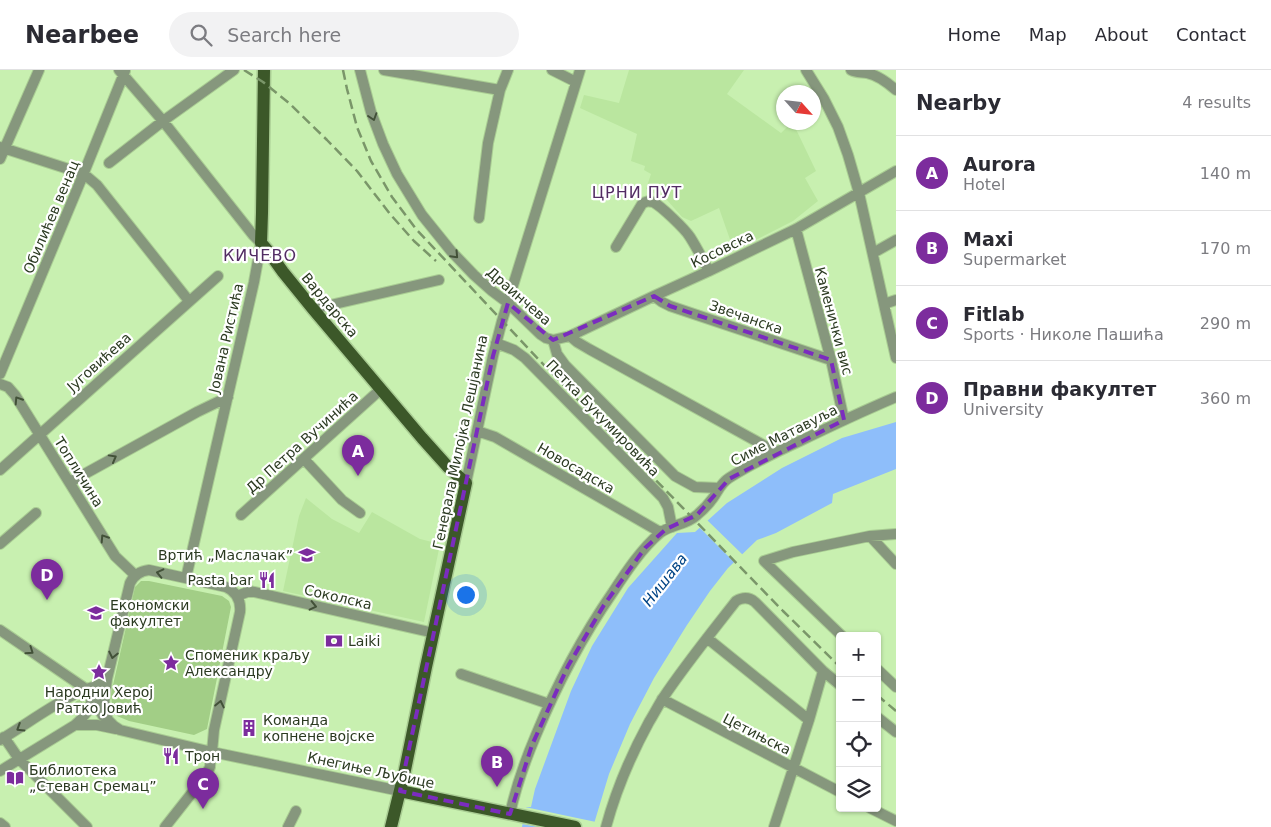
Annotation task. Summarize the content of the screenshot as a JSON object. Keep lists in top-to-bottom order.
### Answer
{
  "streets": {
    "main road": [
      "Вардарска",
      "Јована Ристића",
      "Генерала Милојка Лешјанина",
      "Кнегиње Љубице"
    ],
    "street": [
      "Обилићев венац",
      "Косовска",
      "Драинчева",
      "Звечанска",
      "Каменички вис",
      "Југовићева",
      "Петка Букумировића",
      "Симе Матавуља",
      "Др Петра Вучинића",
      "Новосадска",
      "Топличина",
      "Соколска",
      "Цетињска"
    ]
  },
  "crossings": [
    ["Обилићев венац", "Вардарска"],
    ["Косовска", "Драинчева"],
    ["Косовска", "Звечанска"],
    ["Косовска", "Каменички вис"],
    ["Драинчева", "Симе Матавуља"],
    ["Драинчева", "Генерала Милојка Лешјанина"],
    ["Вардарска", "Јована Ристића"],
    ["Вардарска", "Др Петра Вучинића"],
    ["Вардарска", "Генерала Милојка Лешјанина"],
    ["Звечанска", "Каменички вис"],
    ["Каменички вис", "Симе Матавуља"],
    ["Југовићева", "Топличина"],
    ["Петка Букумировића", "Симе Матавуља"],
    ["Петка Букумировића", "Генерала Милојка Лешјанина"],
    ["Генерала Милојка Лешјанина", "Новосадска"],
    ["Генерала Милојка Лешјанина", "Соколска"],
    ["Генерала Милојка Лешјанина", "Кнегиње Љубице"]
  ],
  "one_way": ["Драинчева", "Топличина", "Соколска"],
  "districts": ["ЦРНИ ПУТ", "КИЧЕВО"],
  "water": ["Нишава"],
  "places": {
    "school or university": ["Вртић „Маслачак”", "Економски факултет"],
    "restaurant": ["Pasta bar", "Трон"],
    "bank": ["Laiki"],
    "place": ["Споменик краљу Александру", "Народни Херој Ратко Јовић"],
    "building": ["Команда копнене војске"],
    "library": ["Библиотека „Стеван Сремац”"]
  },
  "north": "bottom right",
  "page": {
    "header": "Nearbee",
    "search": "Search here",
    "nav": [
      "Home",
      "Map",
      "About",
      "Contact"
    ],
    "heading": ["Nearby", "4 results"],
    "list": [
      {
        "mark": "A",
        "name": "Aurora",
        "note": "Hotel",
        "value": "140 m"
      },
      {
        "mark": "B",
        "name": "Maxi",
        "note": "Supermarket",
        "value": "170 m"
      },
      {
        "mark": "C",
        "name": "Fitlab",
        "note": "Sports · Николе Пашића",
        "value": "290 m"
      },
      {
        "mark": "D",
        "name": "Правни факултет",
        "note": "University",
        "value": "360 m"
      }
    ],
    "pins": [
      "A",
      "D",
      "B",
      "C"
    ],
    "map_buttons": ["+", "−"]
  }
}
